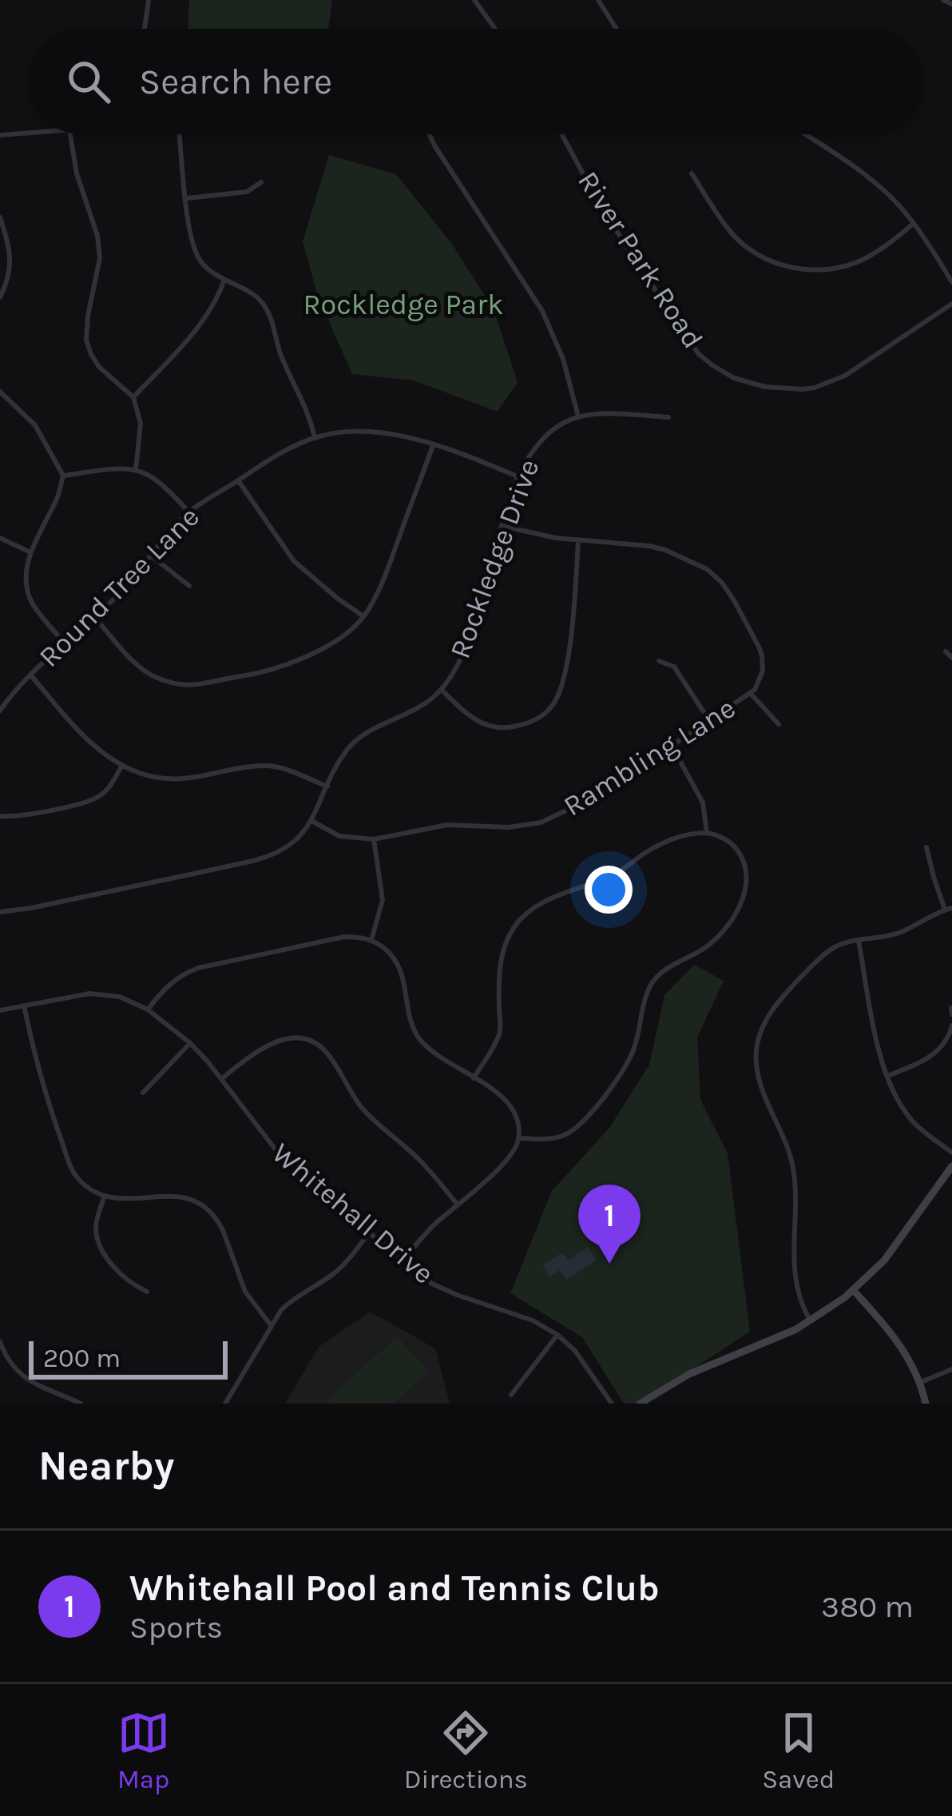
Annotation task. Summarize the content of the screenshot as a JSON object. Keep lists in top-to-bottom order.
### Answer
{
  "streets": {
    "street": [
      "River Park Road",
      "Rockledge Drive",
      "Round Tree Lane",
      "Rambling Lane",
      "Whitehall Drive"
    ]
  },
  "crossings": [
    ["Rockledge Drive", "Round Tree Lane"],
    ["Rockledge Drive", "Rambling Lane"]
  ],
  "parks": ["Rockledge Park"],
  "scale_bar": "200 m",
  "page": {
    "search": "Search here",
    "pins": "1",
    "scale": "200 m",
    "heading": "Nearby",
    "list": [
      {
        "mark": "1",
        "name": "Whitehall Pool and Tennis Club",
        "note": "Sports",
        "value": "380 m"
      }
    ],
    "nav": ["Map", "Directions", "Saved"]
  }
}
